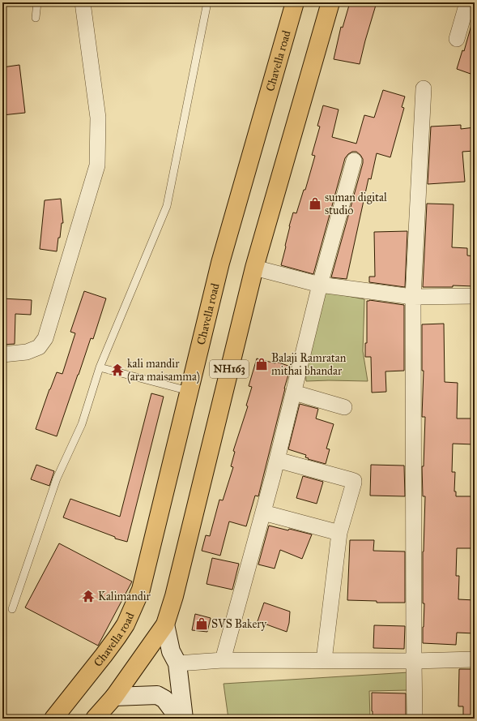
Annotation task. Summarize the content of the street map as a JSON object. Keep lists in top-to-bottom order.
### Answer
{
  "streets": {
    "highway": ["Chavella road", "NH163"]
  },
  "places": {
    "shop": ["suman digital studio", "Balaji Ramratan mithai bhandar", "SVS Bakery"],
    "temple": ["kali mandir (ara maisamma)", "Kalimandir"]
  }
}
